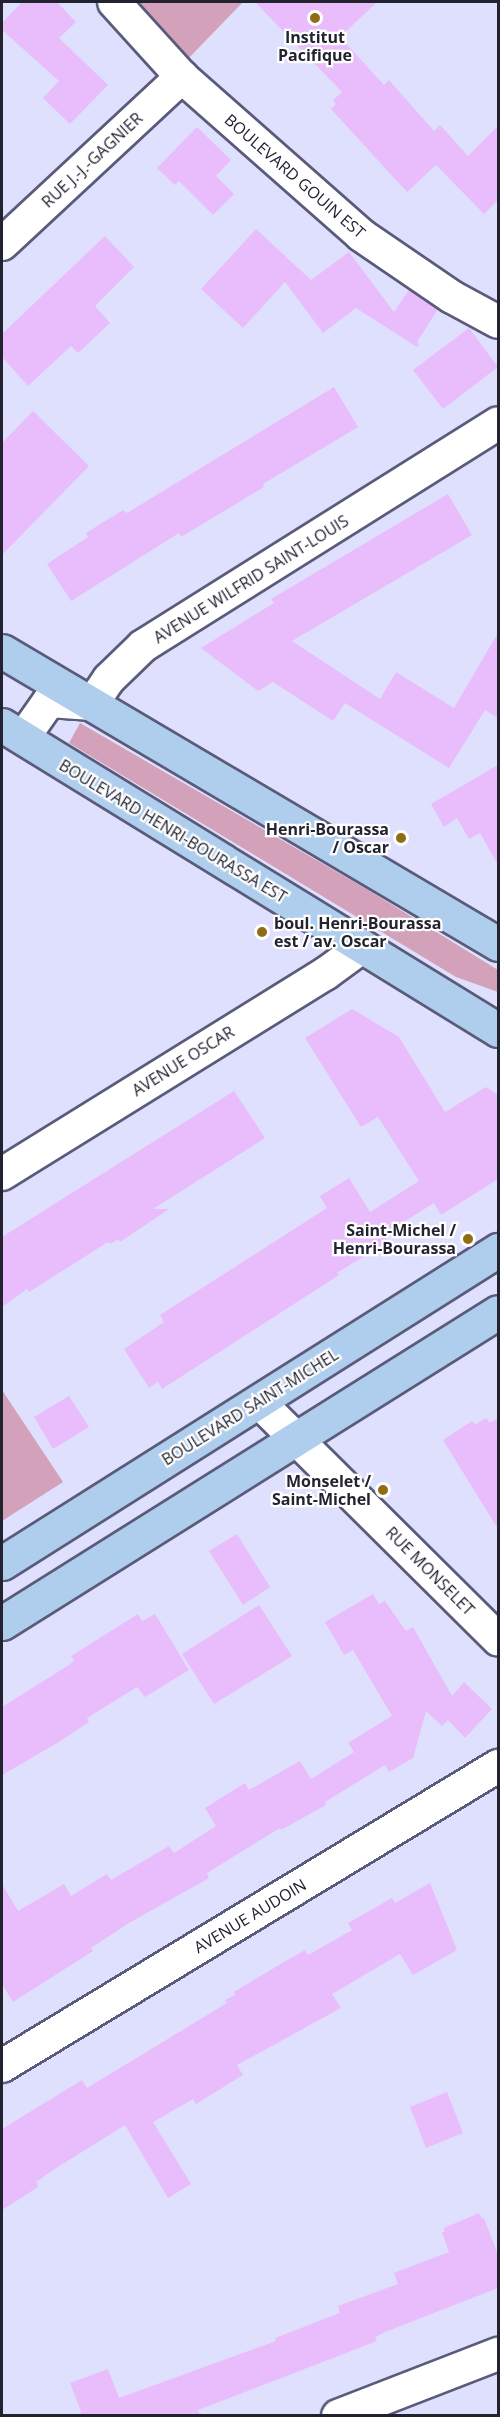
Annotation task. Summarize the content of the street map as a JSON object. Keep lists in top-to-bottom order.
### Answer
{
  "streets": {
    "main road": ["BOULEVARD HENRI-BOURASSA EST", "BOULEVARD SAINT-MICHEL"],
    "street": [
      "RUE J.-J.-GAGNIER",
      "BOULEVARD GOUIN EST",
      "AVENUE WILFRID SAINT-LOUIS",
      "AVENUE OSCAR",
      "RUE MONSELET",
      "AVENUE AUDOIN"
    ]
  },
  "crossings": [
    ["RUE J.-J.-GAGNIER", "BOULEVARD GOUIN EST"],
    ["BOULEVARD HENRI-BOURASSA EST", "AVENUE OSCAR"],
    ["BOULEVARD SAINT-MICHEL", "RUE MONSELET"]
  ],
  "places": [
    "Institut Pacifique",
    "Henri-Bourassa / Oscar",
    "boul. Henri-Bourassa est / av. Oscar",
    "Saint-Michel / Henri-Bourassa",
    "Monselet / Saint-Michel"
  ]
}
